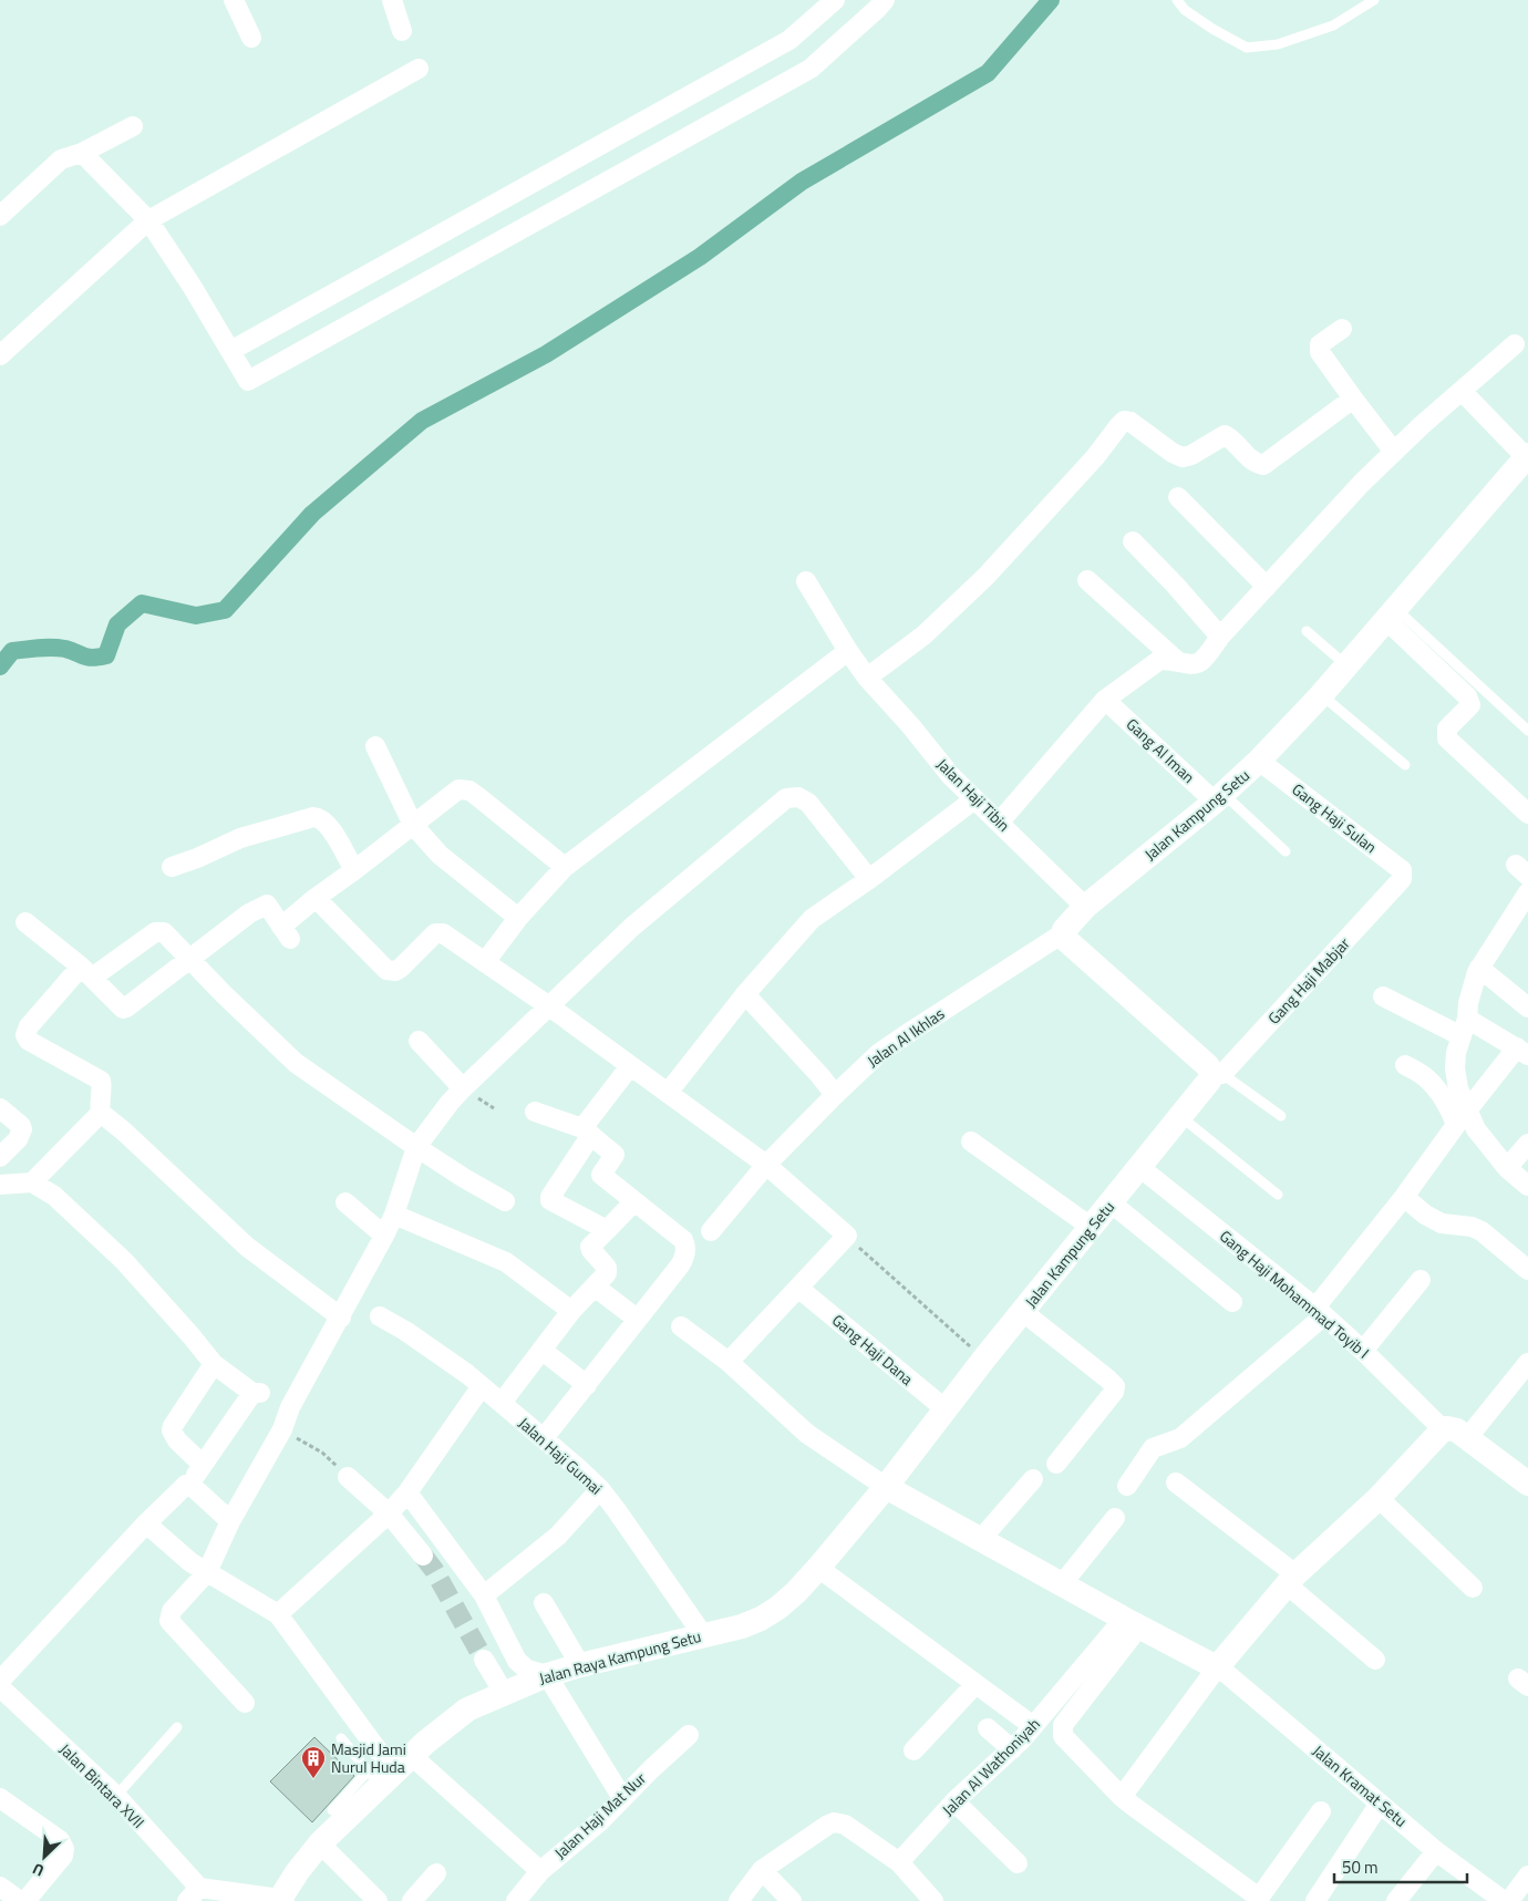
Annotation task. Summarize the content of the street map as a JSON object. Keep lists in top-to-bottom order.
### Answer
{
  "streets": {
    "street": [
      "Gang Al Iman",
      "Jalan Haji Tibin",
      "Jalan Kampung Setu",
      "Gang Haji Sulan",
      "Gang Haji Mabjar",
      "Jalan Al Ikhlas",
      "Gang Haji Mohammad Toyib I",
      "Gang Haji Dana",
      "Jalan Haji Gumai",
      "Jalan Raya Kampung Setu",
      "Jalan Al Wathoniyah",
      "Jalan Bintara XVII",
      "Jalan Kramat Setu",
      "Jalan Haji Mat Nur"
    ]
  },
  "crossings": [
    ["Gang Al Iman", "Jalan Kampung Setu"],
    ["Jalan Haji Tibin", "Jalan Kampung Setu"],
    ["Jalan Kampung Setu", "Gang Haji Sulan"],
    ["Jalan Kampung Setu", "Gang Haji Mabjar"],
    ["Jalan Kampung Setu", "Jalan Al Ikhlas"],
    ["Jalan Kampung Setu", "Gang Haji Mohammad Toyib I"],
    ["Jalan Kampung Setu", "Gang Haji Dana"],
    ["Jalan Kampung Setu", "Jalan Raya Kampung Setu"],
    ["Gang Haji Sulan", "Gang Haji Mabjar"],
    ["Jalan Haji Gumai", "Jalan Raya Kampung Setu"]
  ],
  "places": {
    "building": ["Masjid Jami Nurul Huda"]
  },
  "scale_bar": "50 m",
  "north": "bottom left"
}
